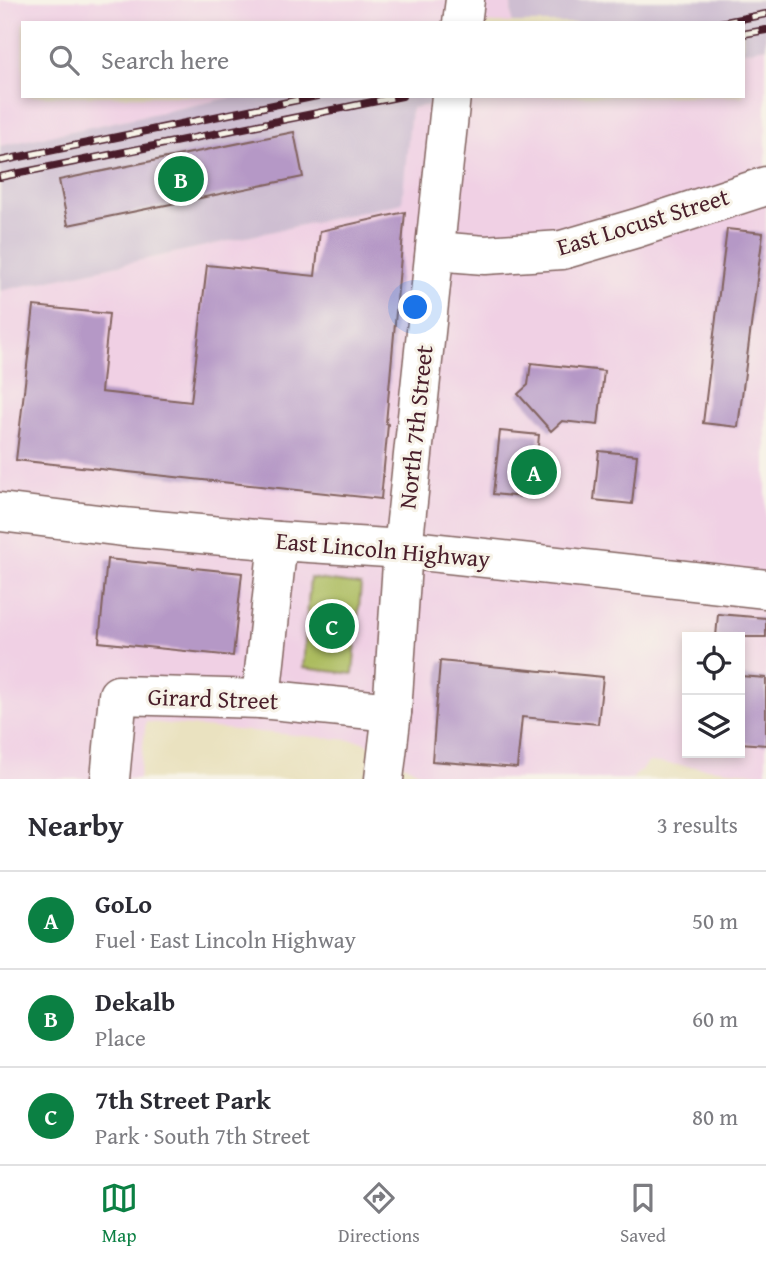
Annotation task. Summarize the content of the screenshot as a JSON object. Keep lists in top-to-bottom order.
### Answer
{
  "streets": {
    "street": [
      "East Locust Street",
      "North 7th Street",
      "East Lincoln Highway",
      "Girard Street"
    ]
  },
  "crossings": [
    ["East Locust Street", "North 7th Street"],
    ["North 7th Street", "East Lincoln Highway"],
    ["North 7th Street", "Girard Street"]
  ],
  "page": {
    "search": "Search here",
    "pins": ["B", "A", "C"],
    "heading": ["Nearby", "3 results"],
    "list": [
      {
        "mark": "A",
        "name": "GoLo",
        "note": "Fuel · East Lincoln Highway",
        "value": "50 m"
      },
      {
        "mark": "B",
        "name": "Dekalb",
        "note": "Place",
        "value": "60 m"
      },
      {
        "mark": "C",
        "name": "7th Street Park",
        "note": "Park · South 7th Street",
        "value": "80 m"
      }
    ],
    "nav": ["Map", "Directions", "Saved"]
  }
}
